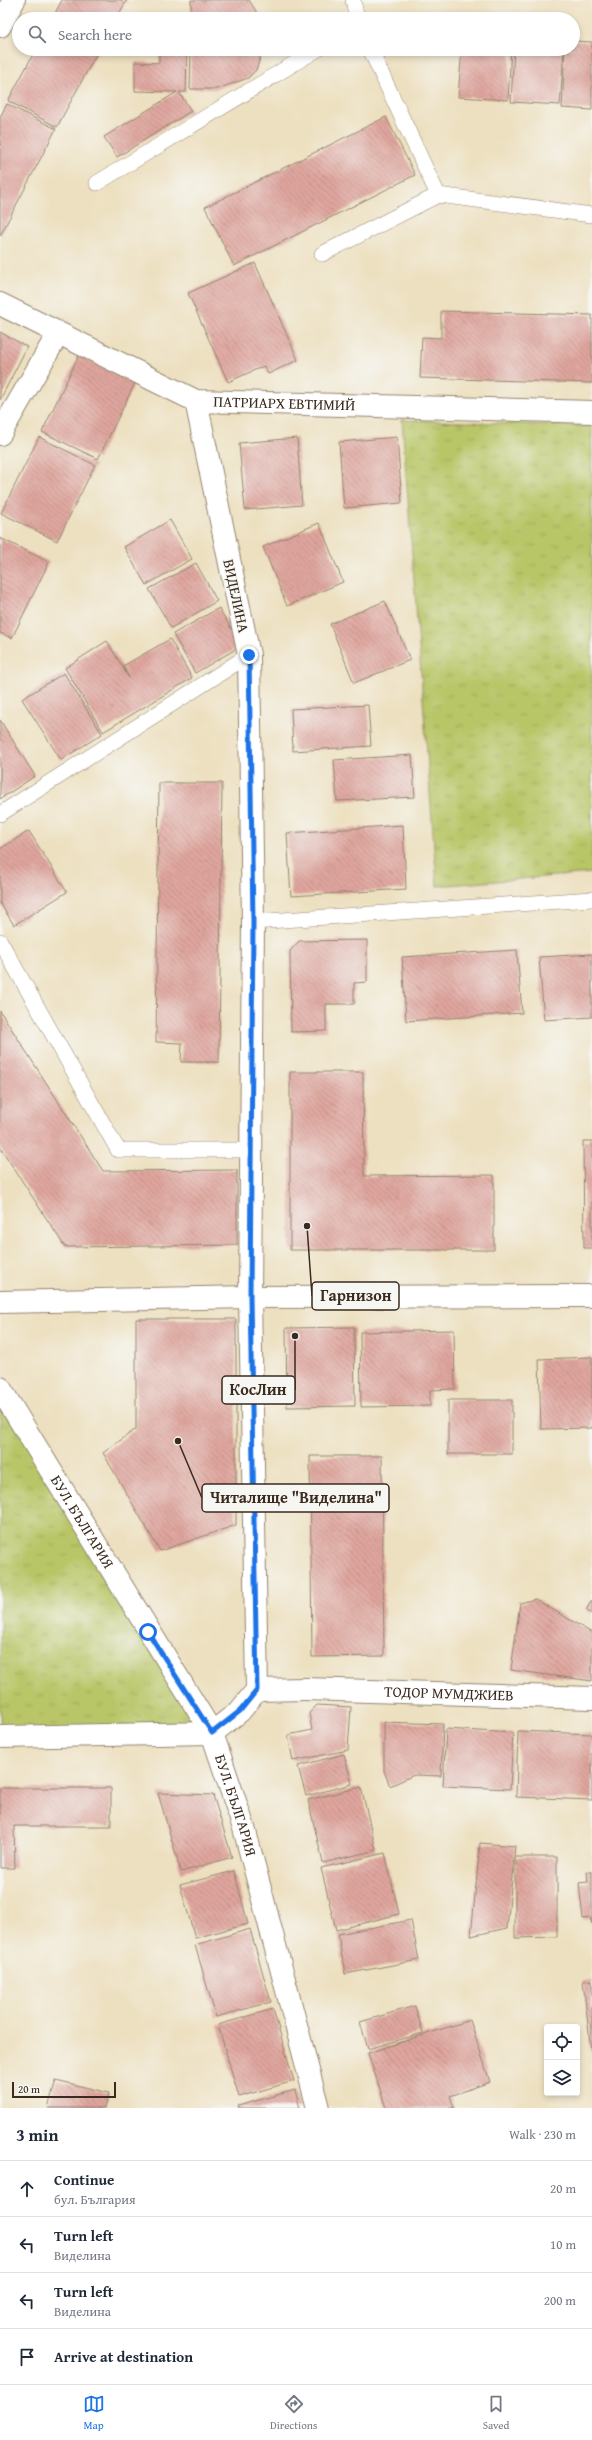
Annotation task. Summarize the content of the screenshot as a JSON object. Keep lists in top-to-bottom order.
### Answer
{
  "streets": {
    "street": [
      "ПАТРИАРХ ЕВТИМИЙ",
      "ВИДЕЛИНА",
      "БУЛ. БЪЛГАРИЯ",
      "ТОДОР МУМДЖИЕВ"
    ]
  },
  "crossings": [
    ["ПАТРИАРХ ЕВТИМИЙ", "ВИДЕЛИНА"],
    ["ВИДЕЛИНА", "ТОДОР МУМДЖИЕВ"]
  ],
  "places": ["Гарнизон", "КосЛин", "Читалище \"Виделина\""],
  "scale_bar": "20 m",
  "page": {
    "search": "Search here",
    "scale": "20 m",
    "heading": ["3 min", "Walk · 230 m"],
    "list": [
      ["Continue", "бул. България", "20 m"],
      ["Turn left", "Виделина", "10 m"],
      ["Turn left", "Виделина", "200 m"],
      "Arrive at destination"
    ],
    "nav": ["Map", "Directions", "Saved"]
  }
}
